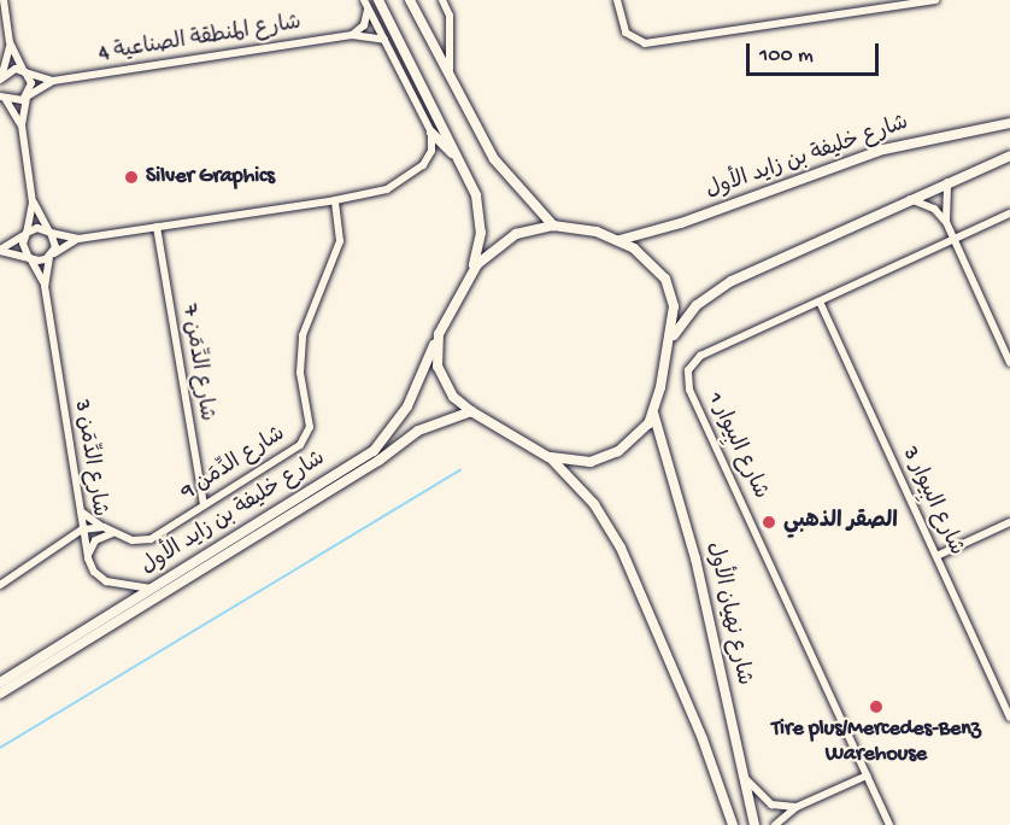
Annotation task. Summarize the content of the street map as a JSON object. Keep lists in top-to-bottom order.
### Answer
{
  "streets": {
    "main road": ["شارع خليفة بن زايد الأول", "شارع نهيان الأول"],
    "street": [
      "شارع المنطقة الصناعية 4",
      "شارع الدِّمَن 7",
      "شارع البِيوار 1",
      "شارع الدِّمَن 3",
      "شارع الدِّمَن 9",
      "شارع البِيوار 3"
    ]
  },
  "crossings": [
    ["شارع خليفة بن زايد الأول", "شارع نهيان الأول"],
    ["شارع الدِّمَن 7", "شارع الدِّمَن 9"],
    ["شارع البِيوار 1", "شارع البِيوار 3"],
    ["شارع الدِّمَن 3", "شارع الدِّمَن 9"]
  ],
  "places": ["Silver Graphics", "الصقر الذهبي", "Tire plus/Mercedes-Benz Warehouse"],
  "scale_bar": "100 m"
}
